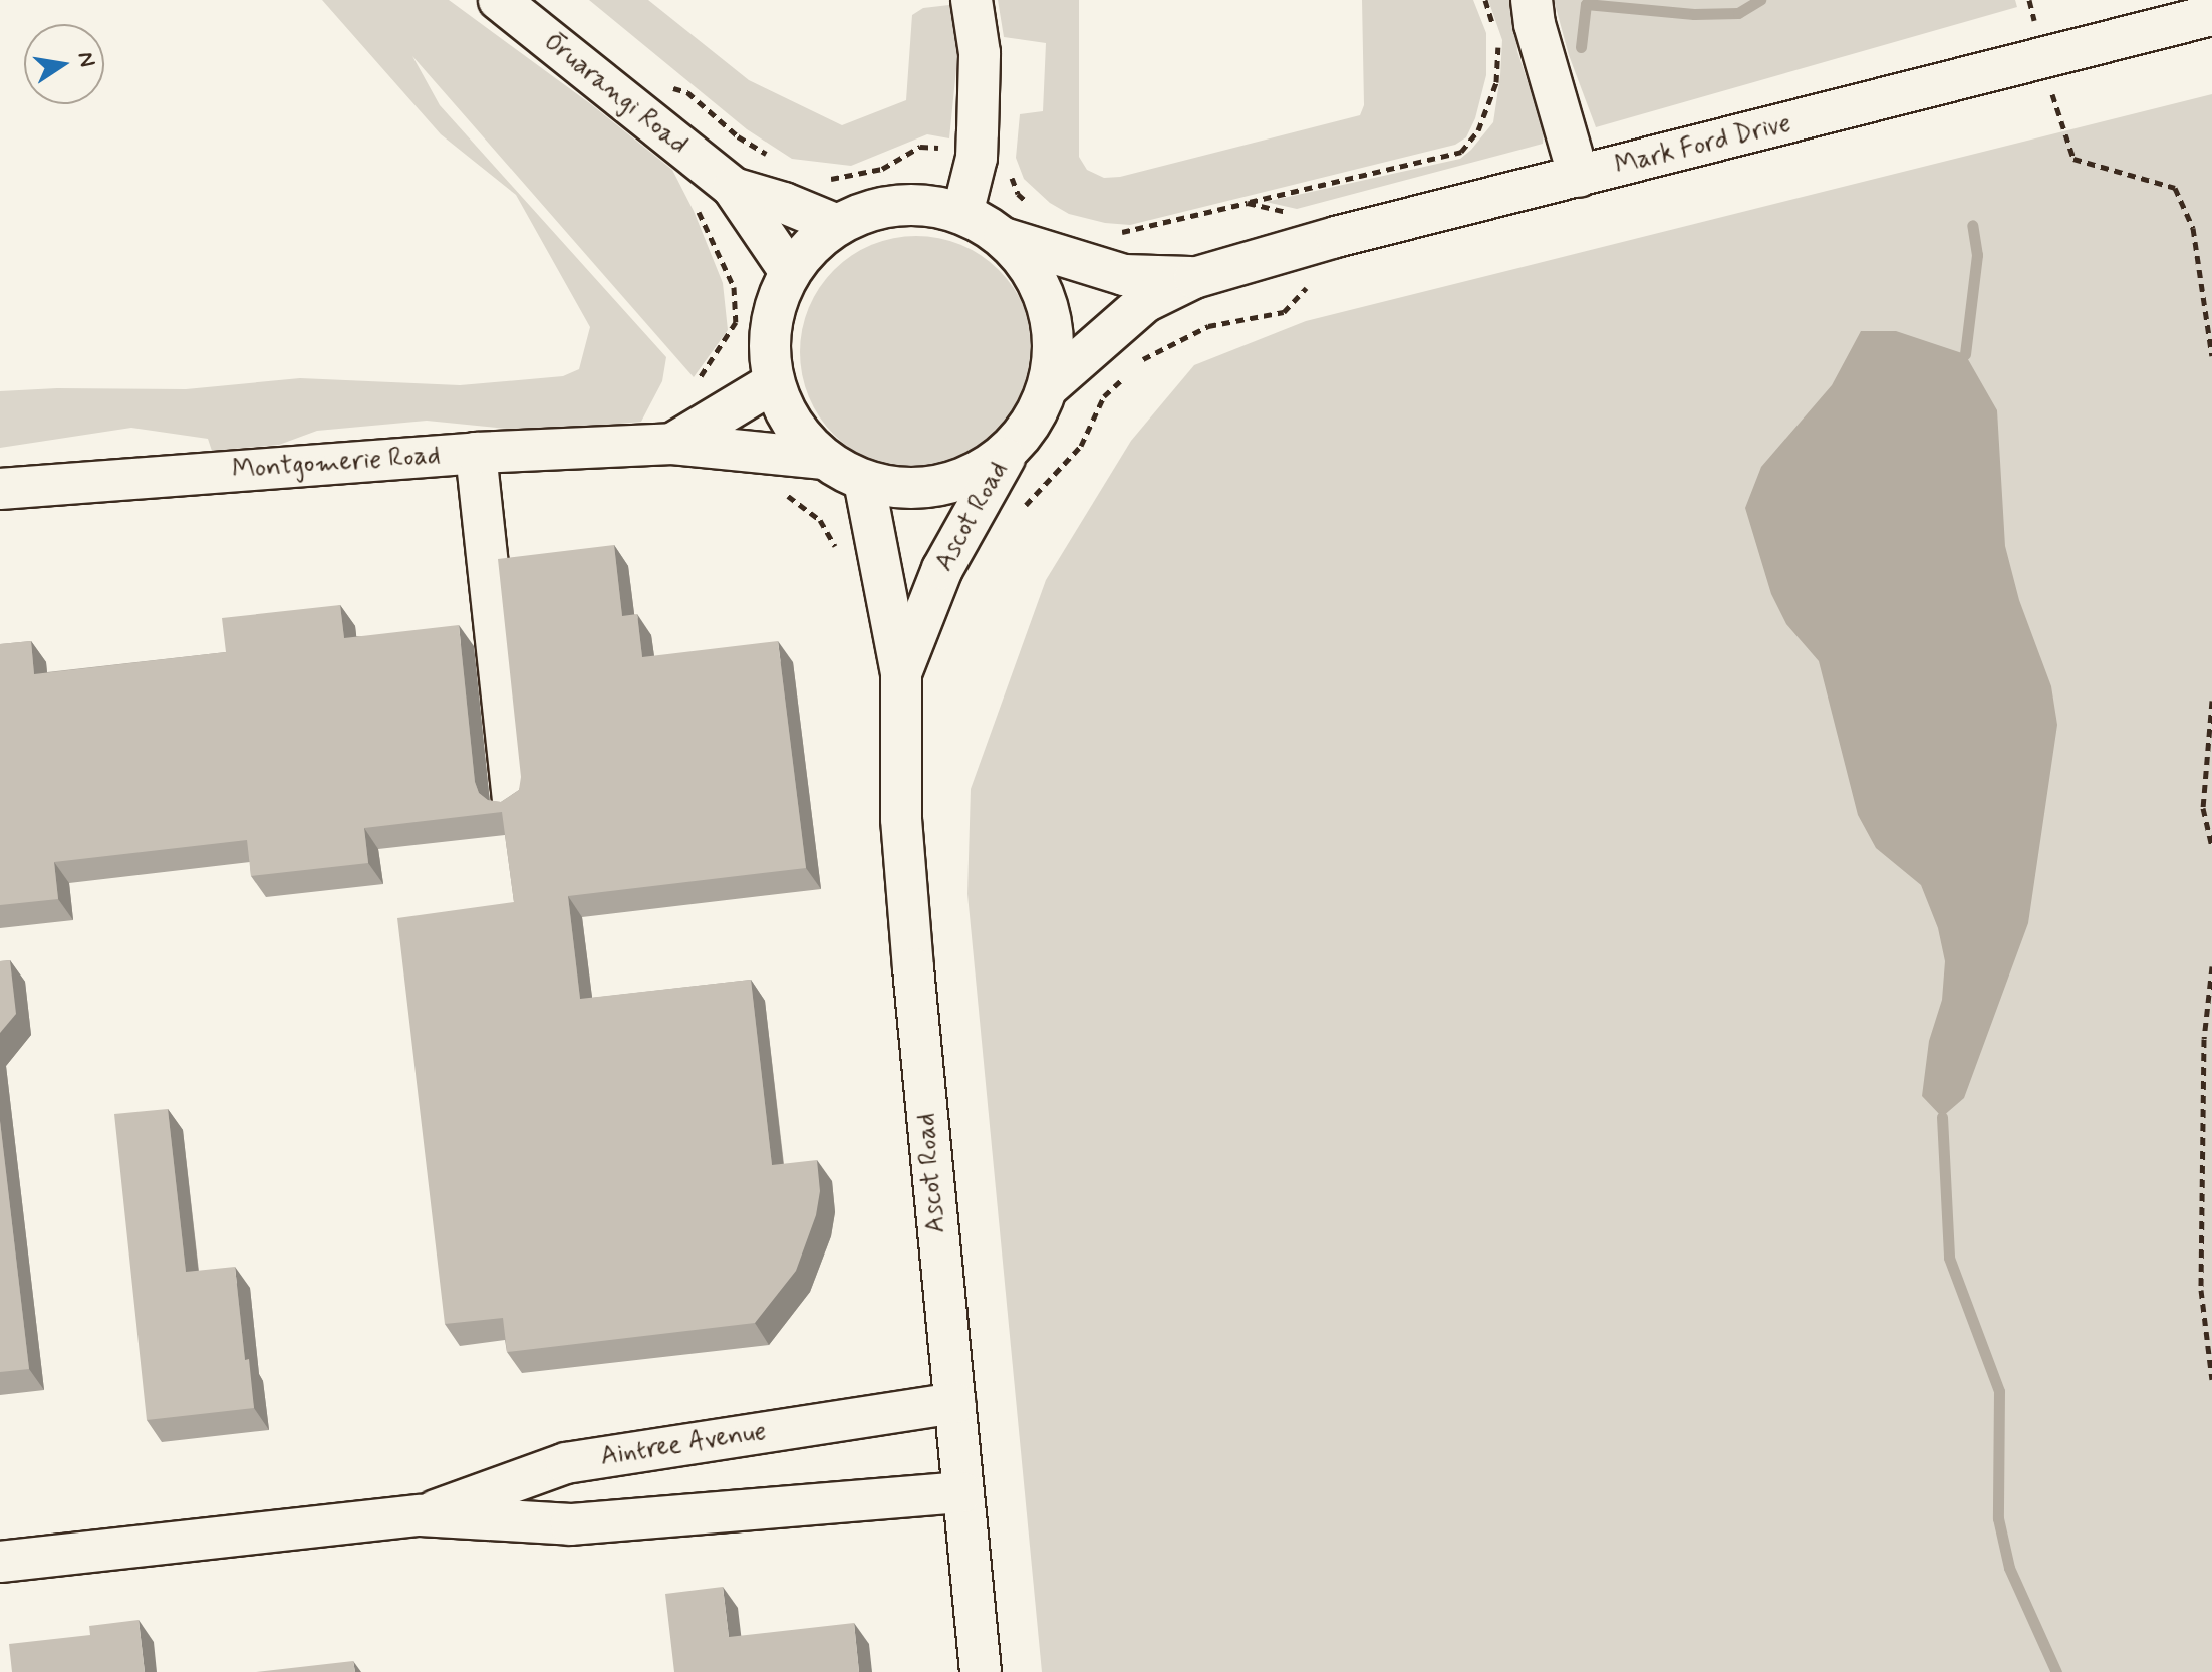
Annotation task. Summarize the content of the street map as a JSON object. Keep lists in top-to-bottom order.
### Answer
{
  "streets": {
    "street": [
      "Ōruarangi Road",
      "Mark Ford Drive",
      "Montgomerie Road",
      "Ascot Road",
      "Aintree Avenue"
    ]
  },
  "crossings": [
    ["Ōruarangi Road", "Mark Ford Drive"],
    ["Ōruarangi Road", "Montgomerie Road"],
    ["Ōruarangi Road", "Ascot Road"],
    ["Mark Ford Drive", "Montgomerie Road"],
    ["Mark Ford Drive", "Ascot Road"],
    ["Montgomerie Road", "Ascot Road"],
    ["Ascot Road", "Aintree Avenue"]
  ],
  "north": "right"
}
